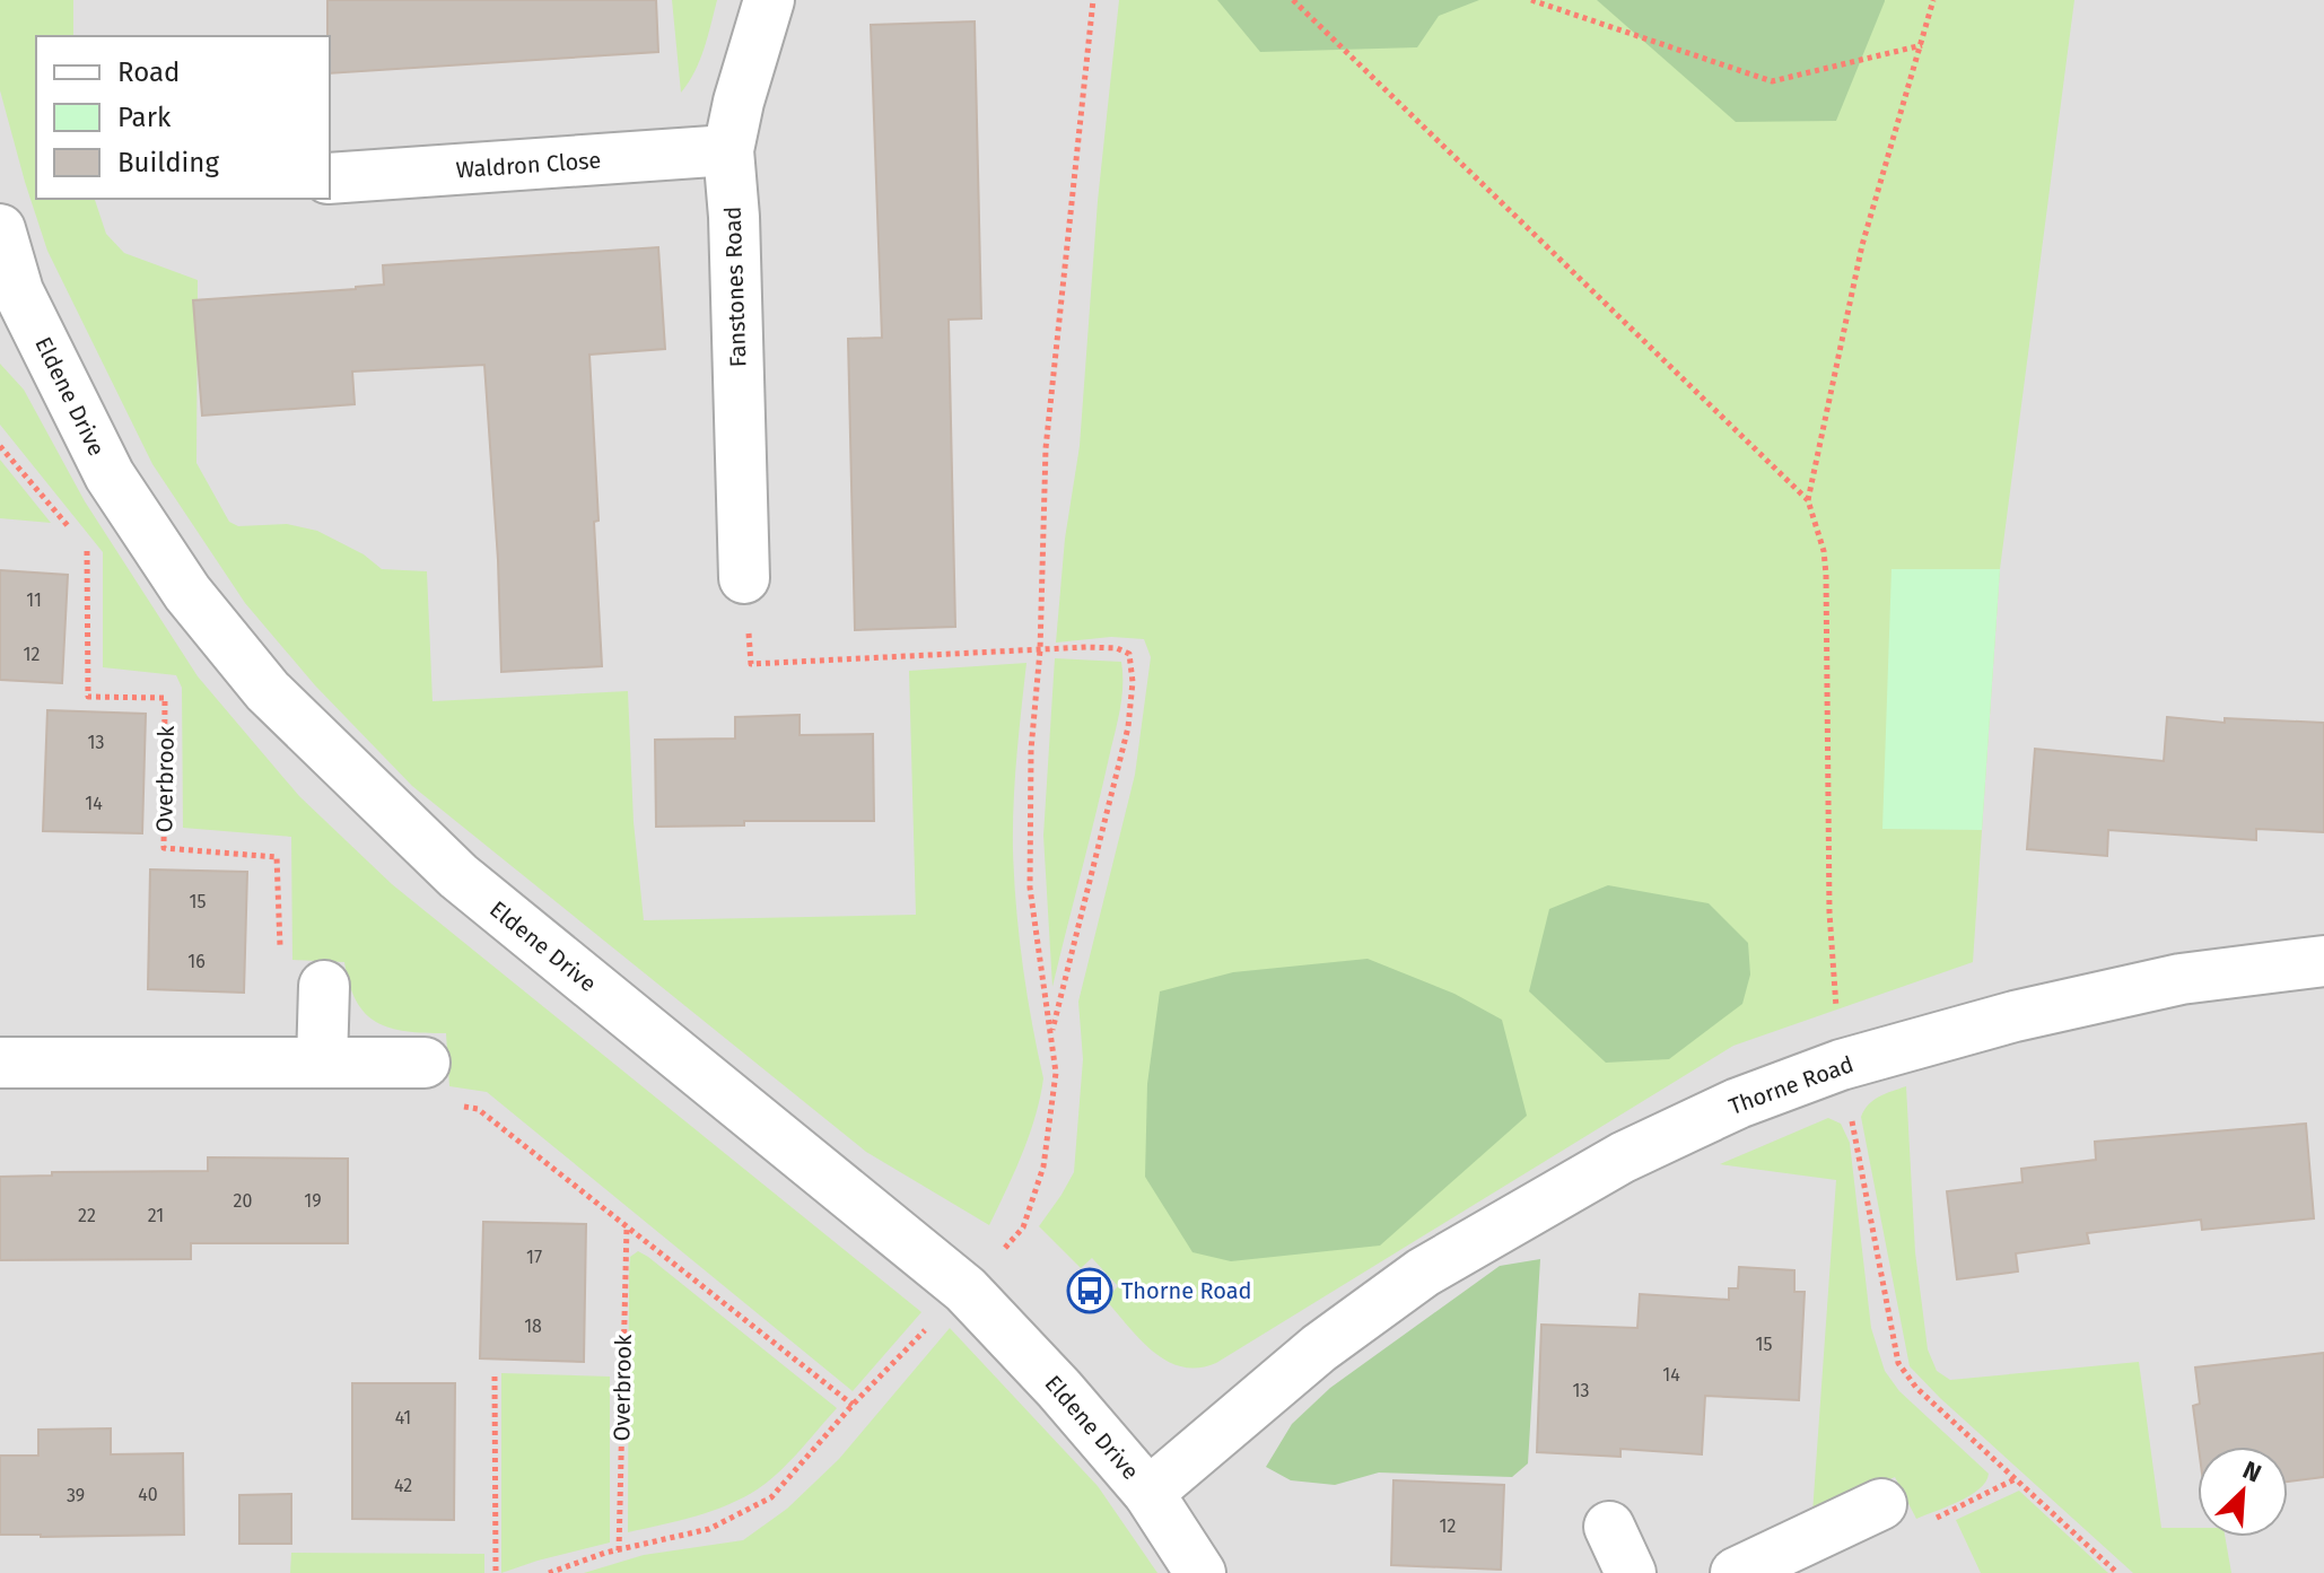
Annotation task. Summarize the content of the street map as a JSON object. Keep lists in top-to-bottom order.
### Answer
{
  "streets": {
    "street": [
      "Waldron Close",
      "Fanstones Road",
      "Eldene Drive",
      "Thorne Road"
    ],
    "path": ["Overbrook"]
  },
  "crossings": [
    ["Waldron Close", "Fanstones Road"],
    ["Eldene Drive", "Thorne Road"]
  ],
  "places": {
    "bus stop": ["Thorne Road"]
  },
  "house_numbers": [
    "11",
    "12",
    "13",
    "14",
    "15",
    "16",
    "20",
    "19",
    "22",
    "21",
    "17",
    "18",
    "15",
    "14",
    "13",
    "41",
    "42",
    "40",
    "39",
    "12"
  ],
  "legend": ["Road", "Park", "Building"],
  "north": "top right"
}
